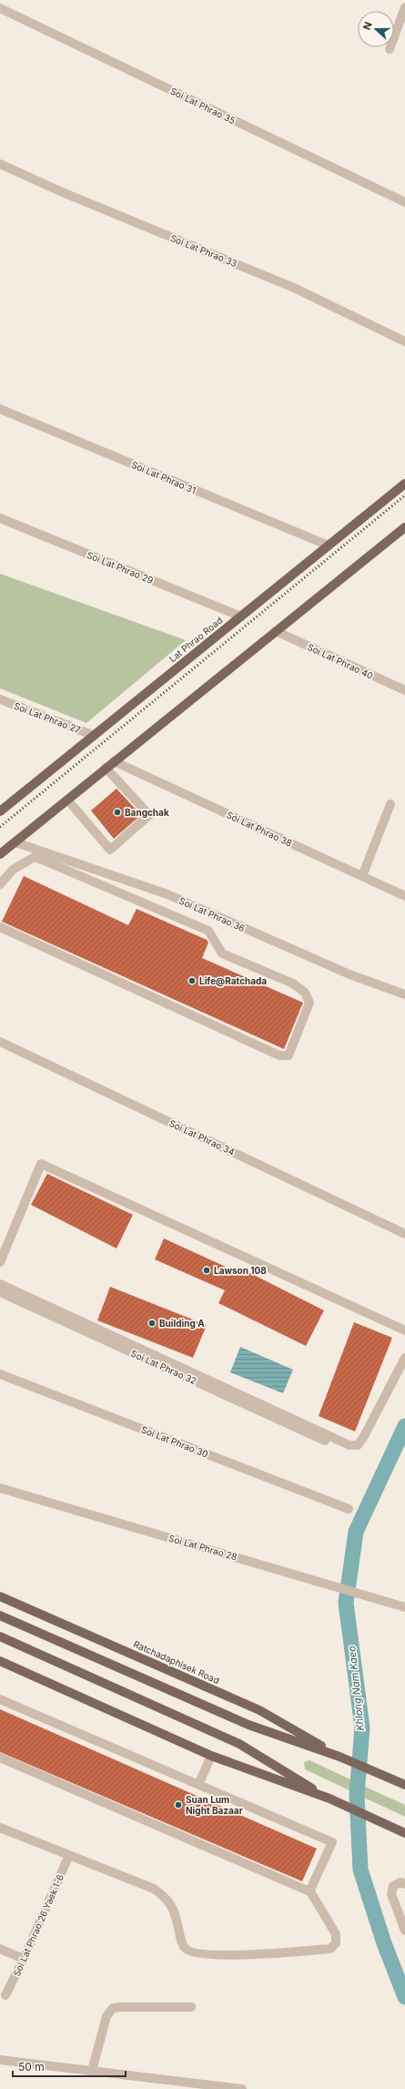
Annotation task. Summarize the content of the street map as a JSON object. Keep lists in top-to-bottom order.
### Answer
{
  "streets": {
    "main road": ["Lat Phrao Road", "Ratchadaphisek Road"],
    "street": [
      "Soi Lat Phrao 35",
      "Soi Lat Phrao 33",
      "Soi Lat Phrao 31",
      "Soi Lat Phrao 29",
      "Soi Lat Phrao 40",
      "Soi Lat Phrao 27",
      "Soi Lat Phrao 38",
      "Soi Lat Phrao 36",
      "Soi Lat Phrao 34",
      "Soi Lat Phrao 32",
      "Soi Lat Phrao 30",
      "Soi Lat Phrao 28",
      "Soi Lat Phrao 26 Yaek 1-6"
    ]
  },
  "crossings": [
    ["Soi Lat Phrao 31", "Lat Phrao Road"],
    ["Soi Lat Phrao 29", "Lat Phrao Road"],
    ["Lat Phrao Road", "Soi Lat Phrao 27"]
  ],
  "water": ["Khlong Nam Kaeo"],
  "places": [
    "Bangchak",
    "Life@Ratchada",
    "Lawson 108",
    "Building A",
    "Suan Lum Night Bazaar"
  ],
  "scale_bar": "50 m",
  "north": "left"
}
